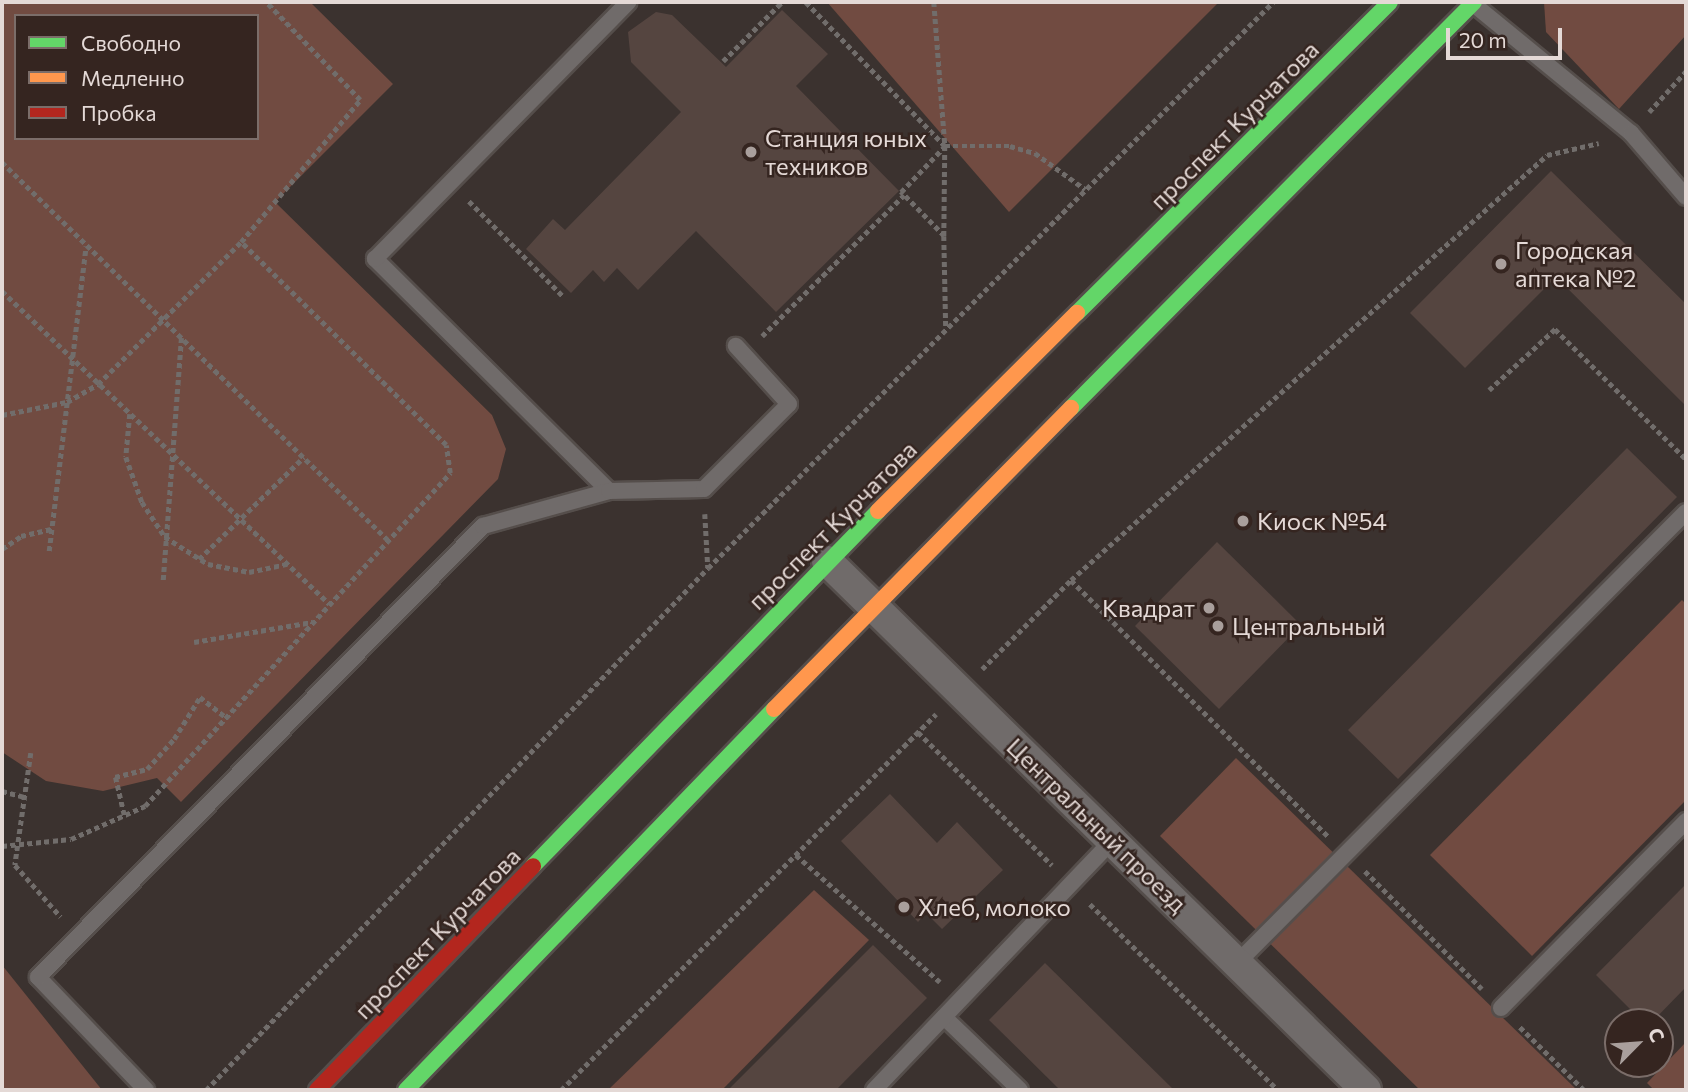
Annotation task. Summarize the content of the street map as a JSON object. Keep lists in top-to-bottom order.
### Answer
{
  "streets": {
    "main road": ["проспект Курчатова"],
    "street": ["Центральный проезд"]
  },
  "crossings": [
    ["проспект Курчатова", "Центральный проезд"]
  ],
  "places": [
    "Станция юных техников",
    "Городская аптека №2",
    "Киоск №54",
    "Квадрат",
    "Центральный",
    "Хлеб, молоко"
  ],
  "legend": ["Свободно", "Медленно", "Пробка"],
  "scale_bar": "20 m",
  "north": "top right"
}
